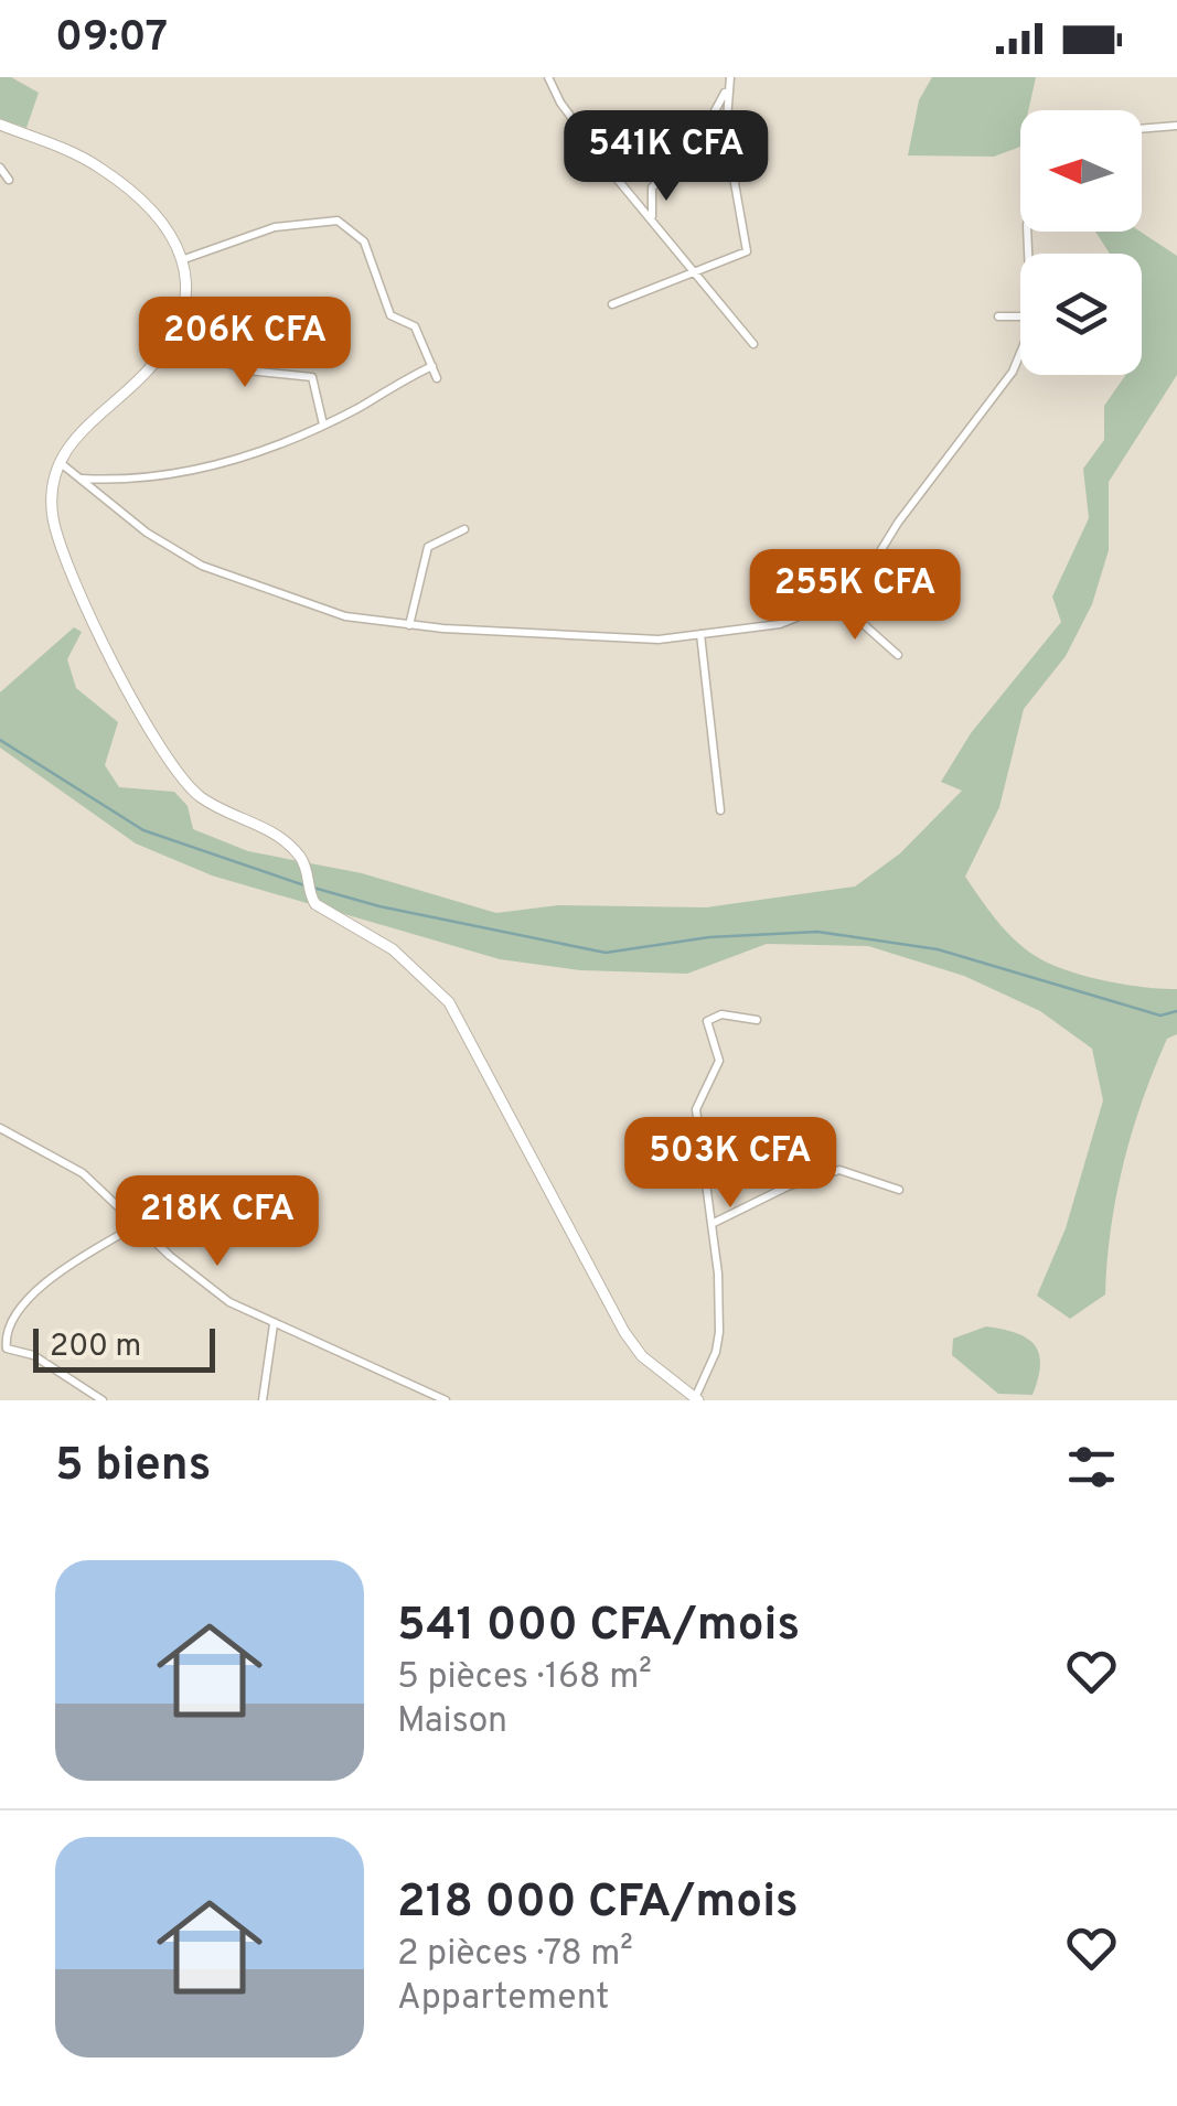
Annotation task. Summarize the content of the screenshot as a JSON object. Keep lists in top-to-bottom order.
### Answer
{
  "scale_bar": "200 m",
  "north": "left",
  "page": {
    "status": "09:07",
    "price": [
      "541K CFA",
      "206K CFA",
      "255K CFA",
      "503K CFA",
      "218K CFA"
    ],
    "scale": "200 m",
    "heading": "5 biens",
    "list": [
      {
        "name": "541 000 CFA/mois",
        "note": "5 pièces · 168 m² · Maison"
      },
      {
        "name": "218 000 CFA/mois",
        "note": "2 pièces · 78 m² · Appartement"
      }
    ]
  }
}
